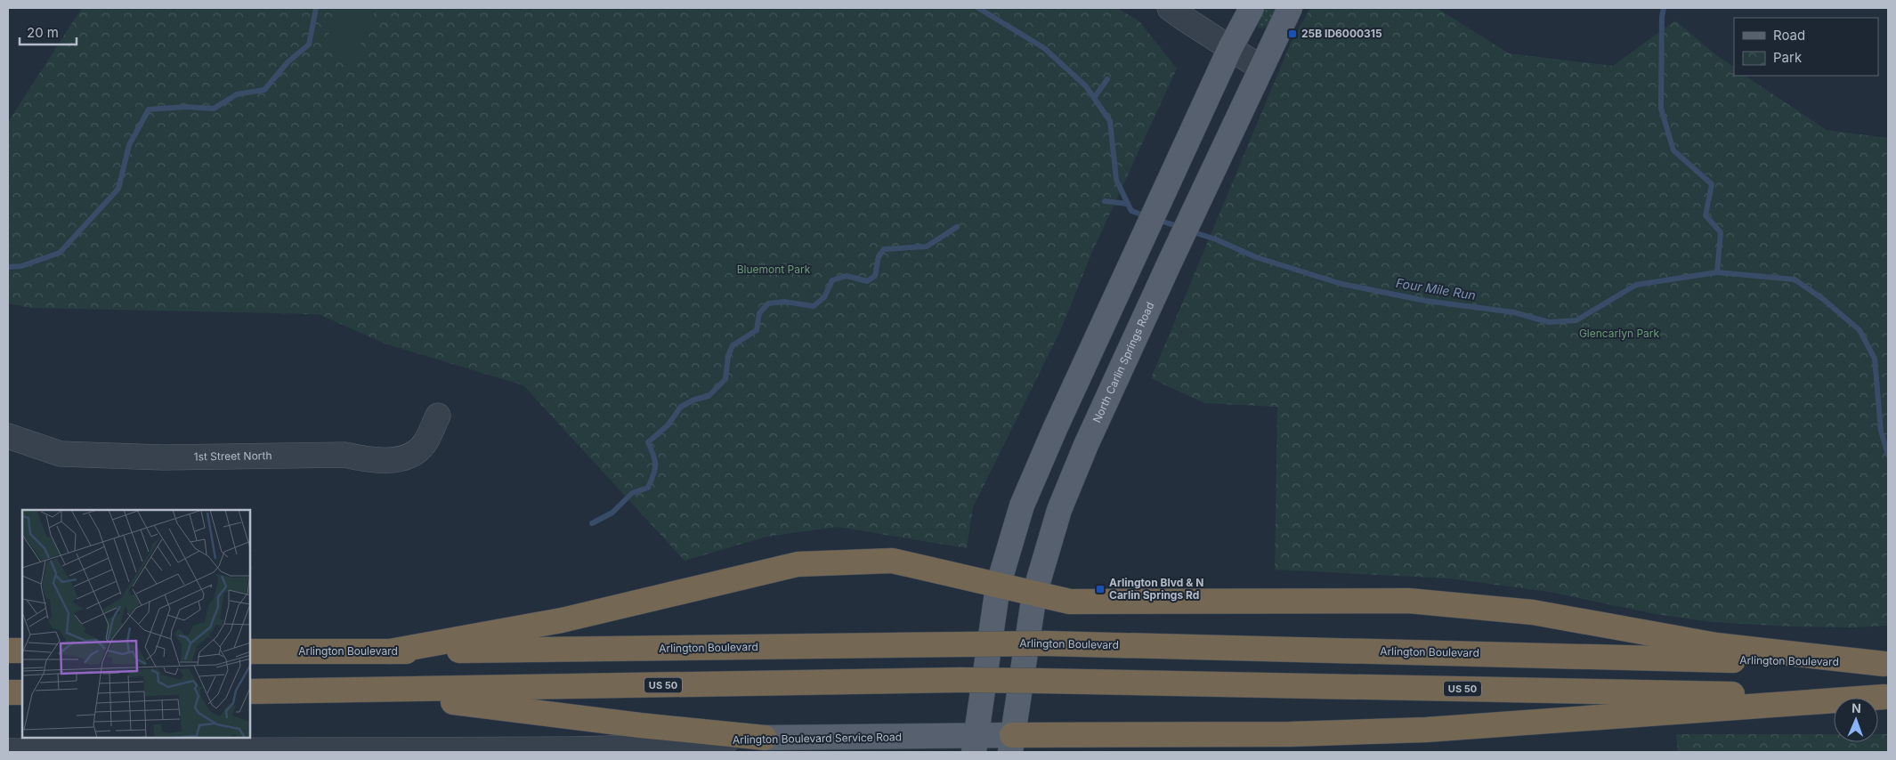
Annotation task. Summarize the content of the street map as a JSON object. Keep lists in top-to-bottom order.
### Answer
{
  "streets": {
    "highway": ["Arlington Boulevard", "US 50"],
    "main road": ["North Carlin Springs Road", "Arlington Boulevard Service Road"],
    "street": ["1st Street North"]
  },
  "crossings": [
    ["North Carlin Springs Road", "Arlington Boulevard Service Road"]
  ],
  "water": ["Four Mile Run"],
  "parks": ["Bluemont Park", "Glencarlyn Park"],
  "places": {
    "transit": ["25B ID6000315", "Arlington Blvd & N Carlin Springs Rd"]
  },
  "legend": ["Road", "Park"],
  "scale_bar": "20 m",
  "north": "top"
}
